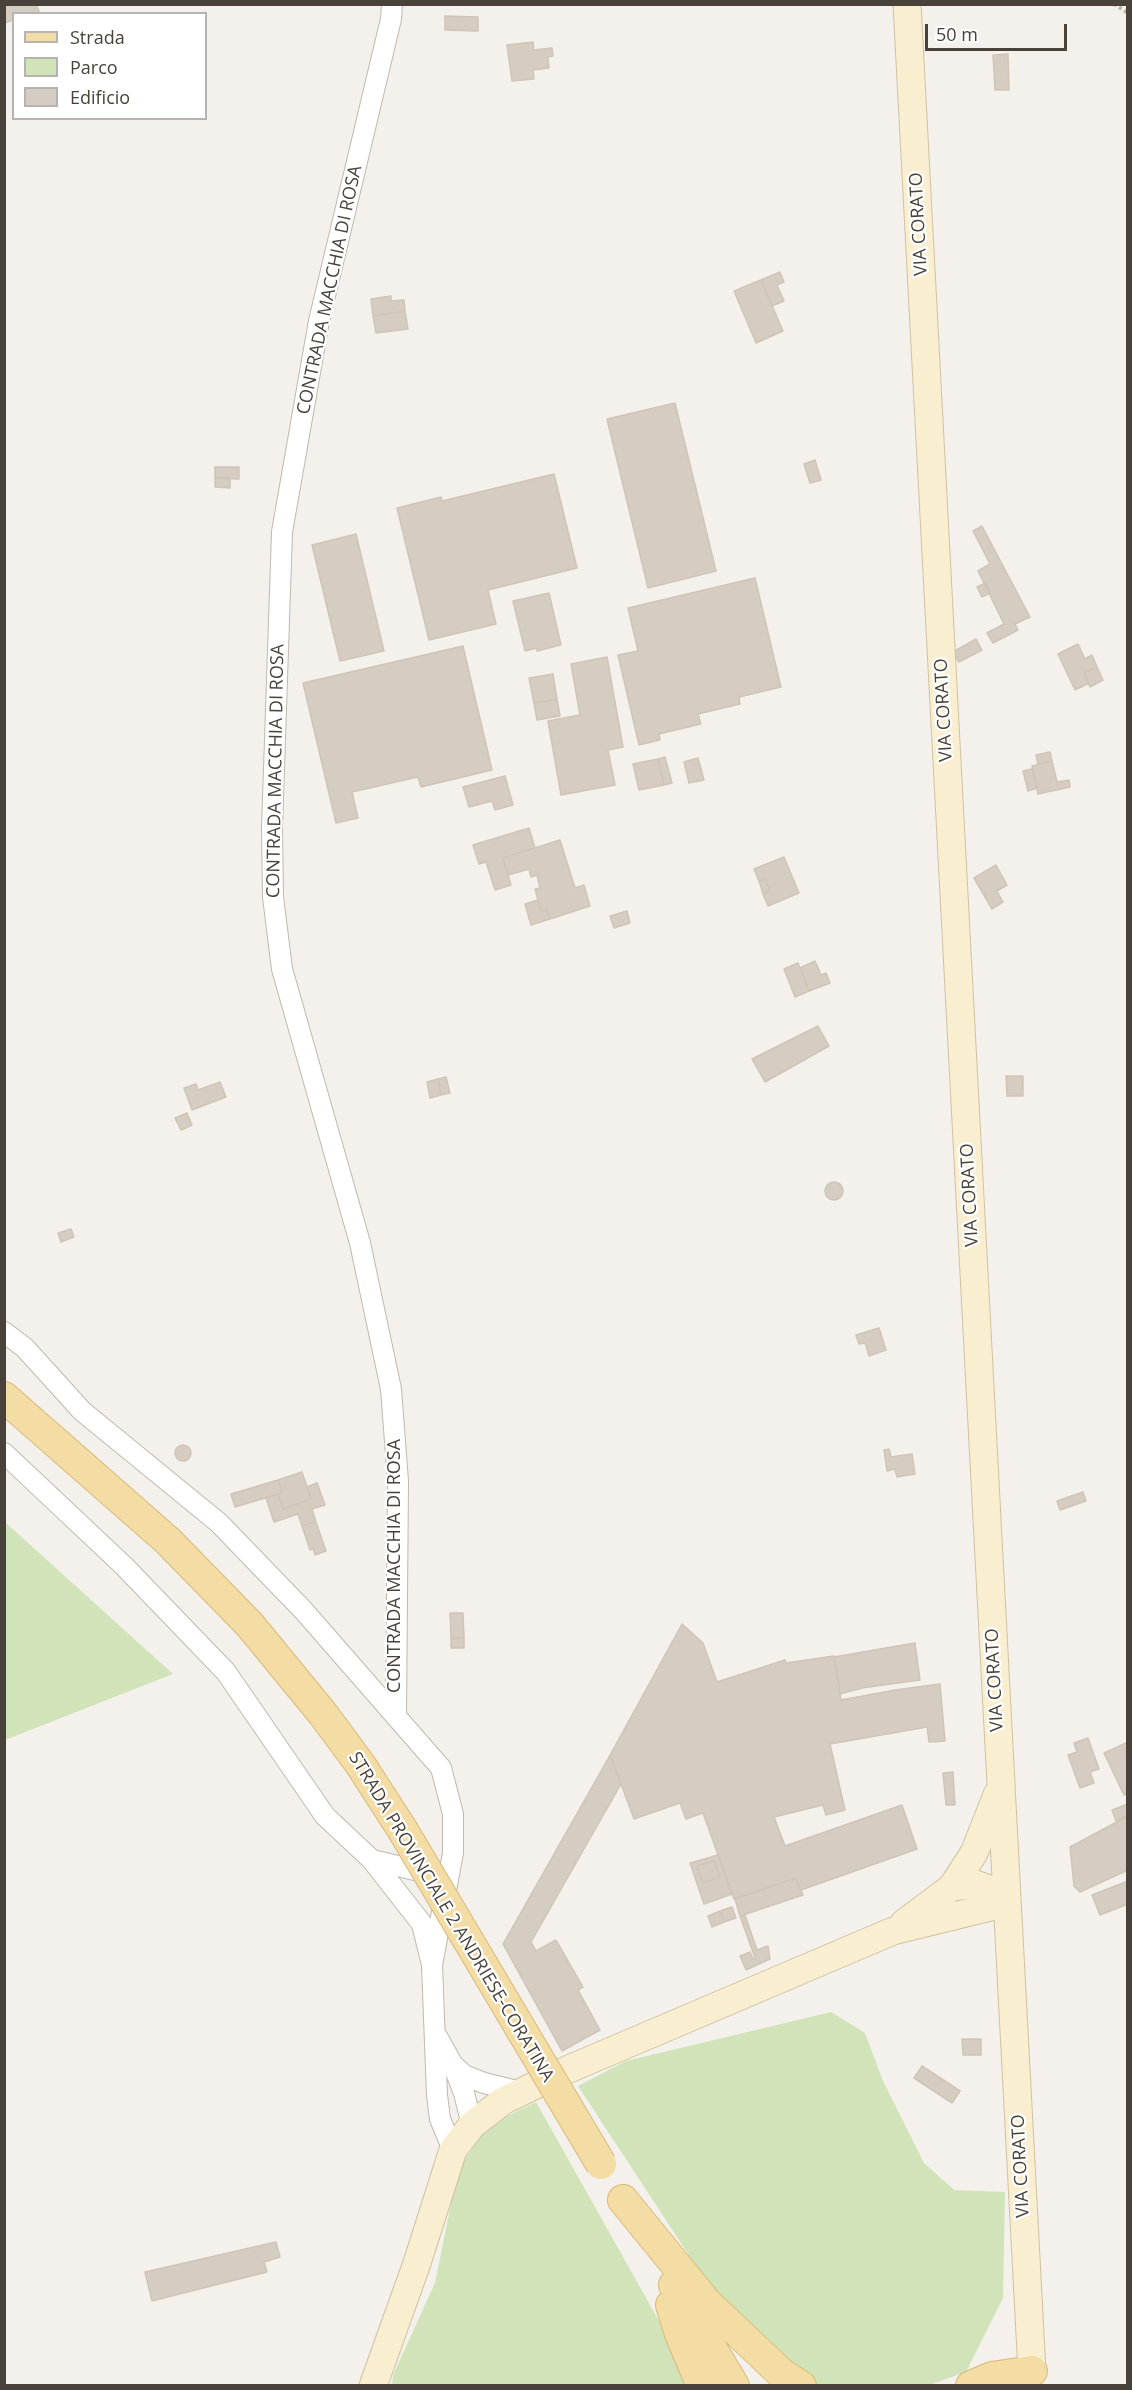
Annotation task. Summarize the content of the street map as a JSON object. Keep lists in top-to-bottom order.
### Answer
{
  "streets": {
    "main road": ["VIA CORATO", "STRADA PROVINCIALE 2 ANDRIESE-CORATINA"],
    "street": ["CONTRADA MACCHIA DI ROSA"]
  },
  "legend": ["Strada", "Parco", "Edificio"],
  "scale_bar": "50 m"
}
